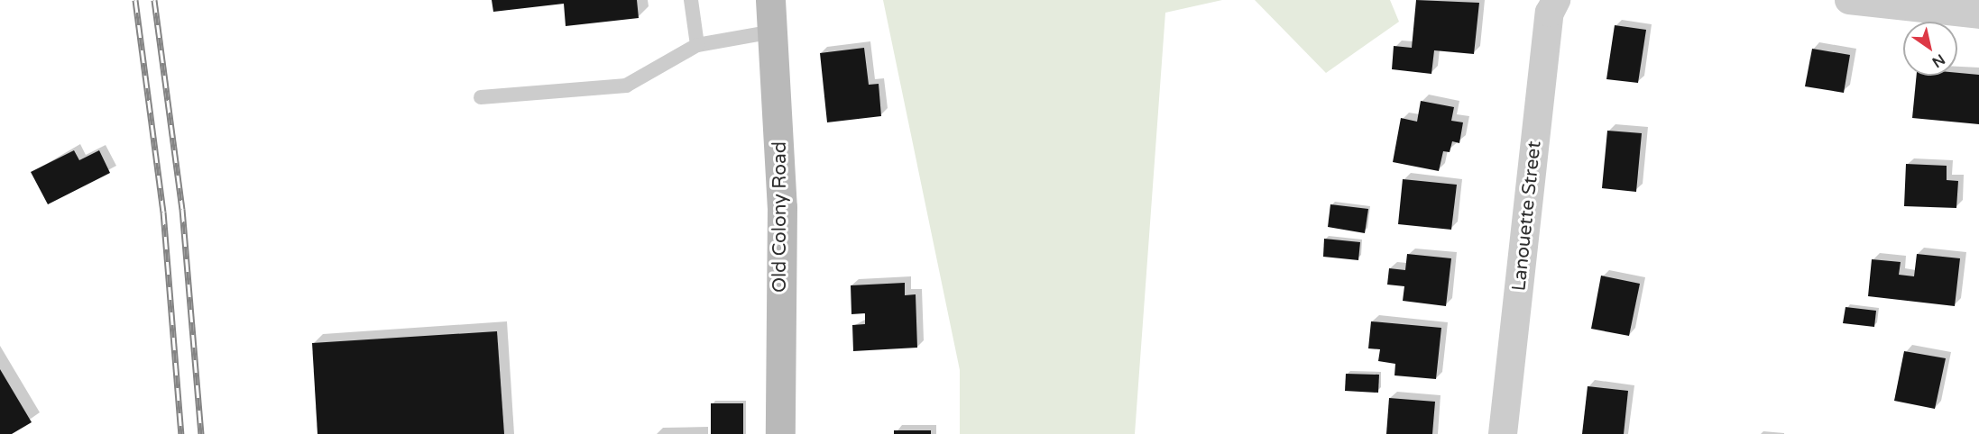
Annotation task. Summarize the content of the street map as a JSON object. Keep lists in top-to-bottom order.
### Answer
{
  "streets": {
    "main road": ["Old Colony Road"],
    "street": ["Lanouette Street"]
  },
  "north": "bottom right"
}
